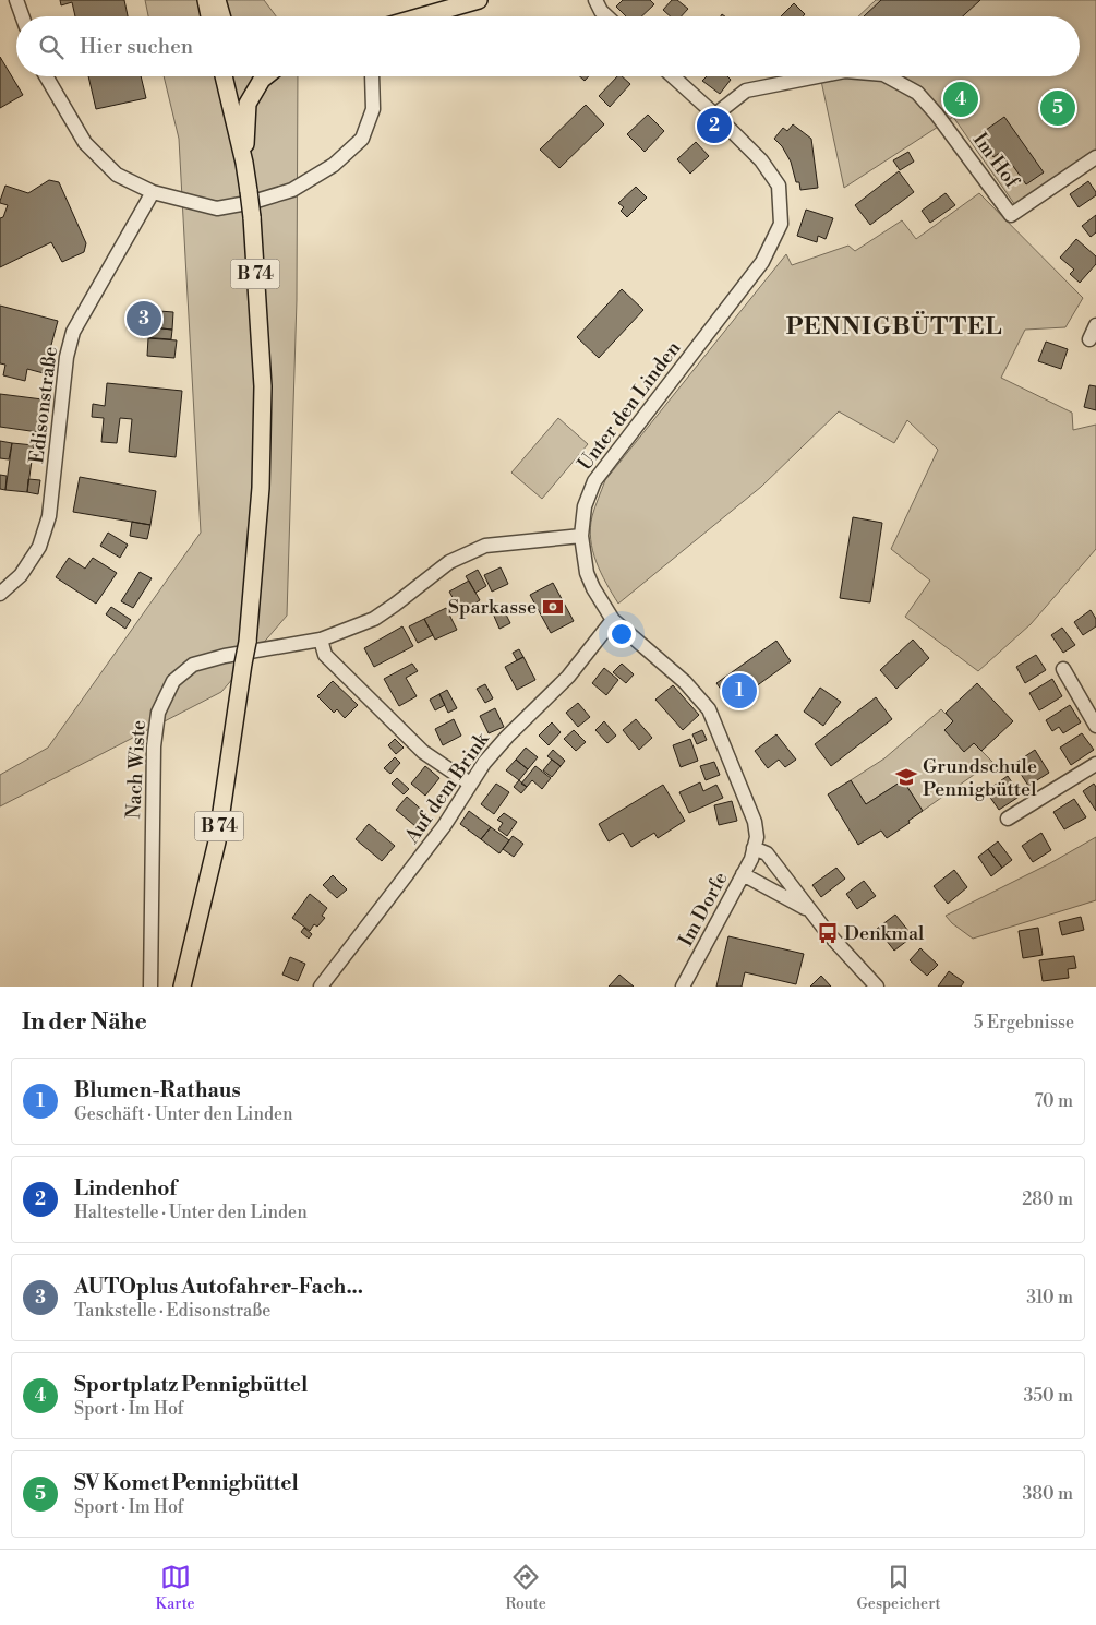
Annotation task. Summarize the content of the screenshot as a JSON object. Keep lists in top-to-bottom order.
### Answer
{
  "streets": {
    "main road": ["B 74"],
    "street": [
      "Im Hof",
      "Edisonstraße",
      "Unter den Linden",
      "Nach Wiste",
      "Auf dem Brink",
      "Im Dorfe"
    ]
  },
  "crossings": [
    ["Im Hof", "Unter den Linden"],
    ["Unter den Linden", "Nach Wiste"],
    ["Unter den Linden", "Auf dem Brink"],
    ["Unter den Linden", "Im Dorfe"]
  ],
  "districts": ["PENNIGBÜTTEL"],
  "places": {
    "bank": ["Sparkasse"],
    "school or university": ["Grundschule Pennigbüttel"],
    "bus stop": ["Denkmal"]
  },
  "page": {
    "search": "Hier suchen",
    "pins": [
      "4",
      "5",
      "2",
      "3",
      "1"
    ],
    "heading": ["In der Nähe", "5 Ergebnisse"],
    "list": [
      {
        "mark": "1",
        "name": "Blumen-Rathaus",
        "note": "Geschäft · Unter den Linden",
        "value": "70 m"
      },
      {
        "mark": "2",
        "name": "Lindenhof",
        "note": "Haltestelle · Unter den Linden",
        "value": "280 m"
      },
      {
        "mark": "3",
        "name": "AUTOplus Autofahrer-Fach...",
        "note": "Tankstelle · Edisonstraße",
        "value": "310 m"
      },
      {
        "mark": "4",
        "name": "Sportplatz Pennigbüttel",
        "note": "Sport · Im Hof",
        "value": "350 m"
      },
      {
        "mark": "5",
        "name": "SV Komet Pennigbüttel",
        "note": "Sport · Im Hof",
        "value": "380 m"
      }
    ],
    "nav": ["Karte", "Route", "Gespeichert"]
  }
}
